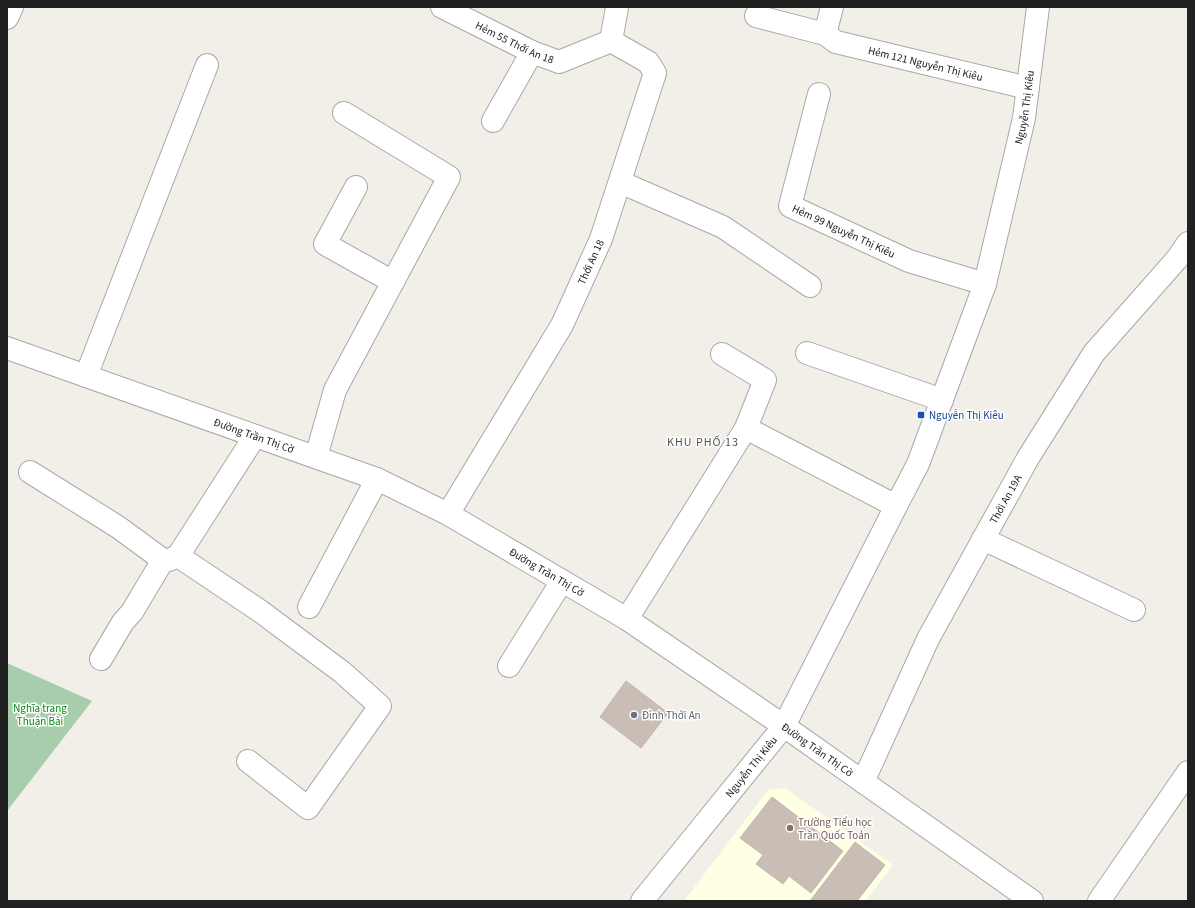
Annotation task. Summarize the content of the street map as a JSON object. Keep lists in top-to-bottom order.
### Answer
{
  "streets": {
    "street": [
      "Hẻm 55 Thới An 18",
      "Hẻm 121 Nguyễn Thị Kiêu",
      "Nguyễn Thị Kiêu",
      "Hẻm 99 Nguyễn Thị Kiêu",
      "Thới An 18",
      "Đường Trần Thị Cờ",
      "Thới An 19A"
    ]
  },
  "crossings": [
    ["Hẻm 55 Thới An 18", "Thới An 18"],
    ["Hẻm 121 Nguyễn Thị Kiêu", "Nguyễn Thị Kiêu"],
    ["Nguyễn Thị Kiêu", "Hẻm 99 Nguyễn Thị Kiêu"],
    ["Nguyễn Thị Kiêu", "Đường Trần Thị Cờ"],
    ["Thới An 18", "Đường Trần Thị Cờ"],
    ["Đường Trần Thị Cờ", "Thới An 19A"]
  ],
  "districts": ["KHU PHỐ 13"],
  "parks": ["Nghĩa trang Thuận Bài"],
  "places": {
    "transit": ["Nguyễn Thị Kiêu"],
    "other": ["Đình Thới An", "Trường Tiểu học Trần Quốc Toản"]
  }
}
